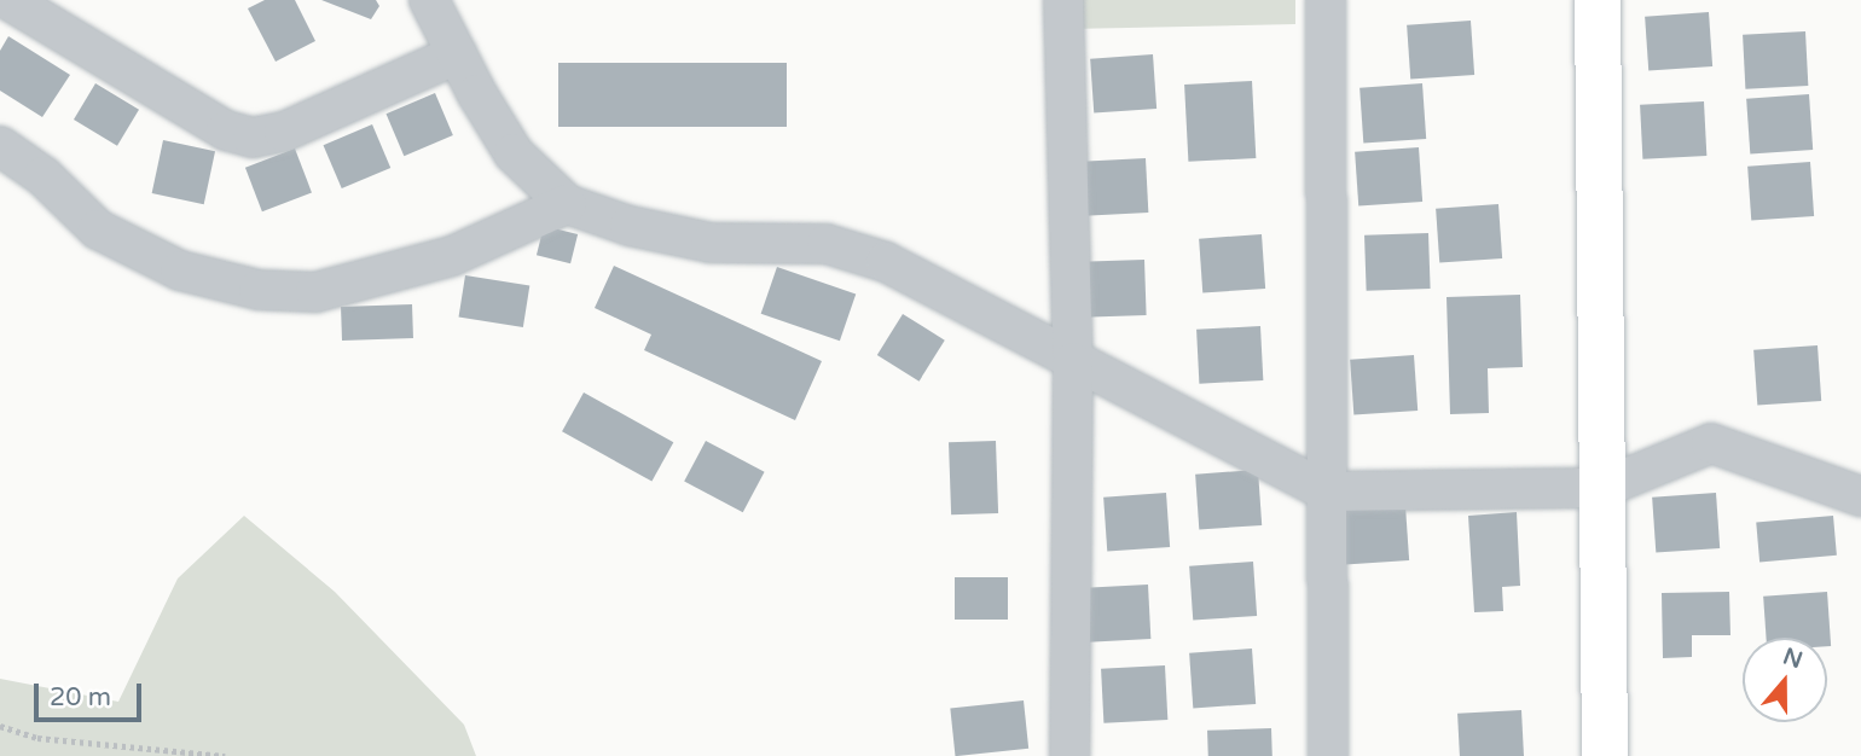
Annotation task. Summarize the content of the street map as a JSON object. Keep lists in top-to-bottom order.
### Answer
{
  "scale_bar": "20 m",
  "north": "top"
}
